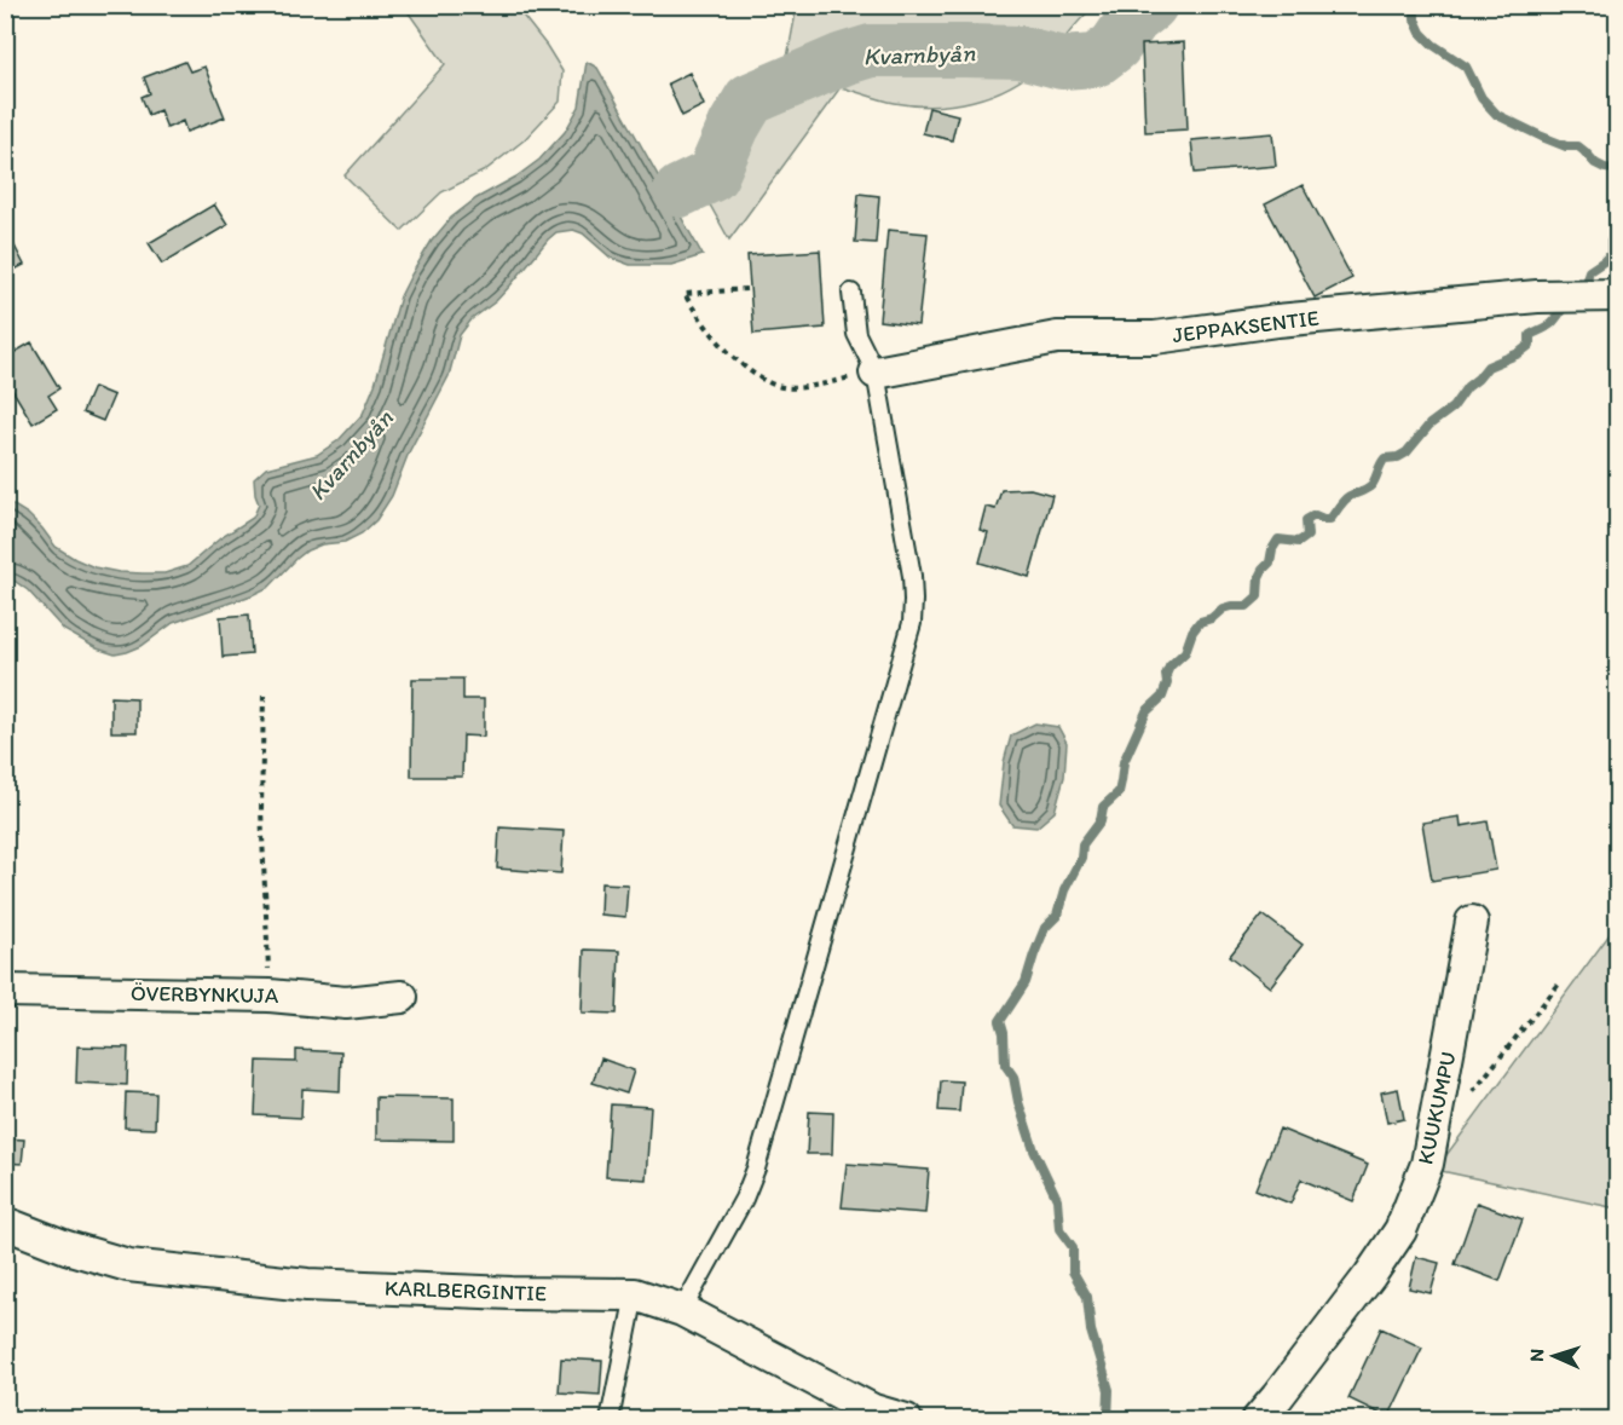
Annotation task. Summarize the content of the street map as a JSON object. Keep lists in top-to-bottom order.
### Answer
{
  "streets": {
    "street": [
      "JEPPAKSENTIE",
      "ÖVERBYNKUJA",
      "KUUKUMPU",
      "KARLBERGINTIE"
    ]
  },
  "water": ["Kvarnbyån"],
  "north": "left"
}
